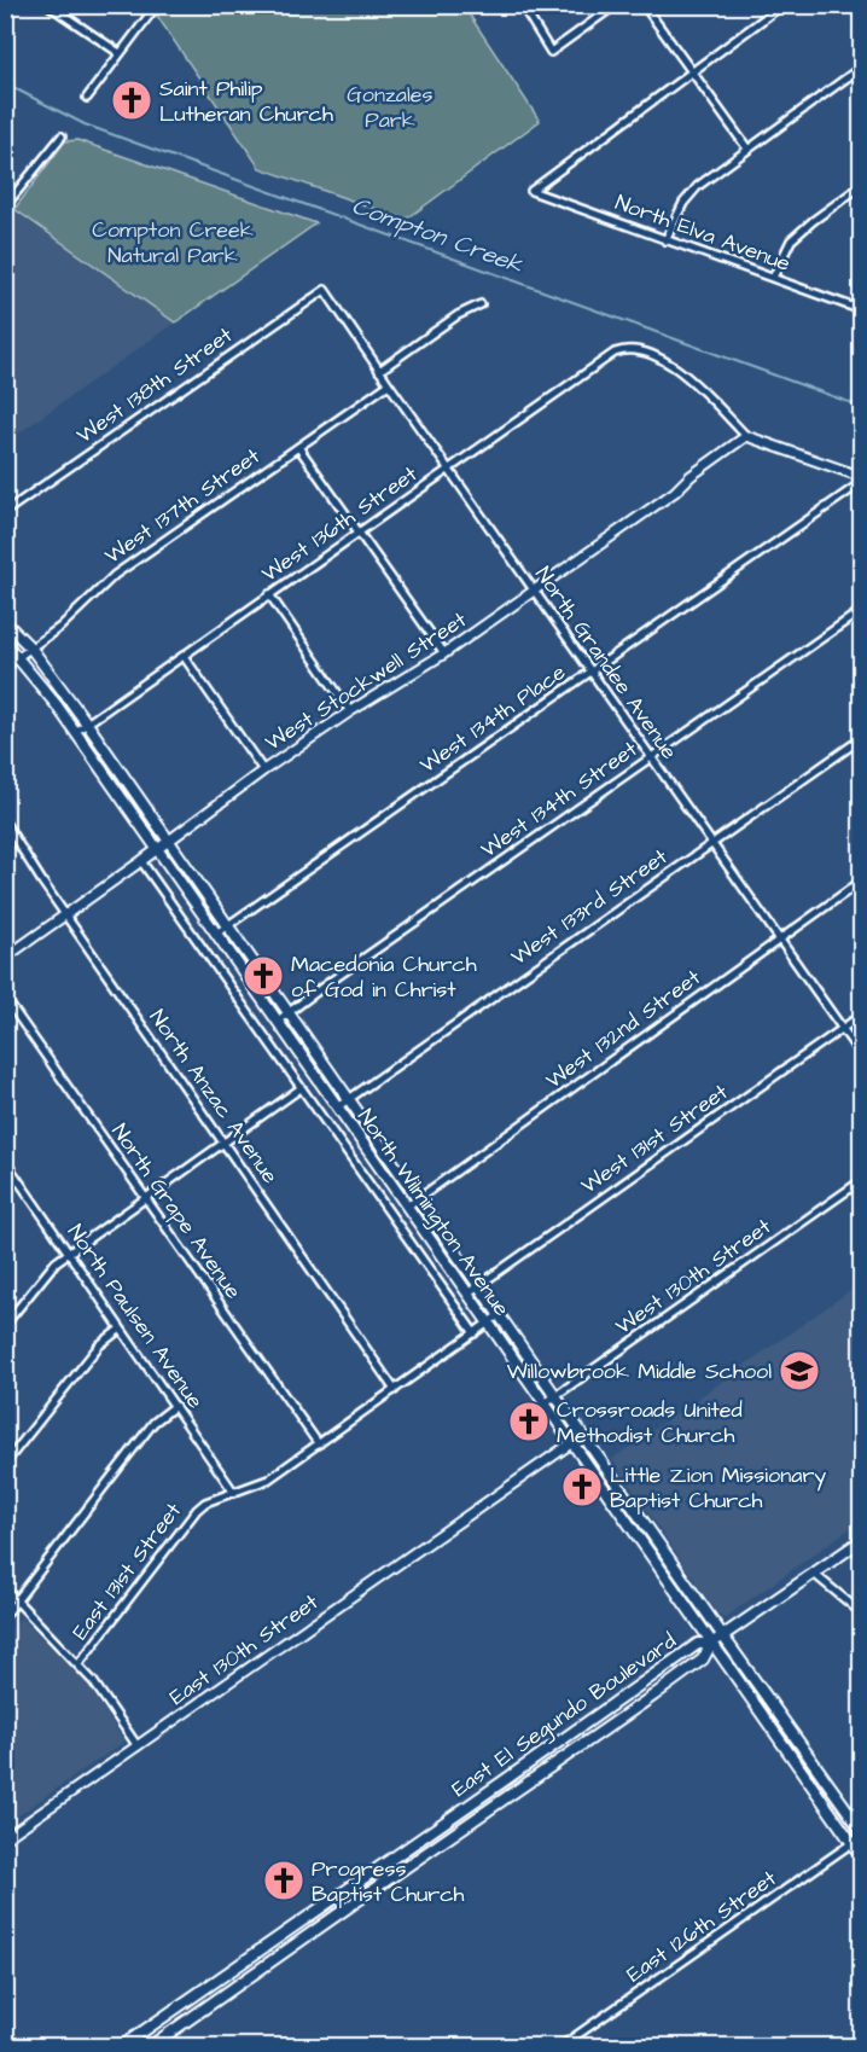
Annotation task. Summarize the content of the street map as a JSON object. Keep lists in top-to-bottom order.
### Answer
{
  "streets": {
    "main road": ["North Wilmington Avenue", "East El Segundo Boulevard"],
    "street": [
      "North Elva Avenue",
      "West 138th Street",
      "West 137th Street",
      "West 136th Street",
      "North Grandee Avenue",
      "West Stockwell Street",
      "West 134th Place",
      "West 134th Street",
      "West 133rd Street",
      "West 132nd Street",
      "North Anzac Avenue",
      "West 131st Street",
      "North Grape Avenue",
      "West 130th Street",
      "North Paulsen Avenue",
      "East 131st Street",
      "East 130th Street",
      "East 126th Street"
    ]
  },
  "crossings": [
    ["West 138th Street", "North Grandee Avenue"],
    ["West 137th Street", "North Grandee Avenue"],
    ["West 137th Street", "North Wilmington Avenue"],
    ["West 136th Street", "North Grandee Avenue"],
    ["West 136th Street", "West Stockwell Street"],
    ["West 136th Street", "North Wilmington Avenue"],
    ["North Grandee Avenue", "West Stockwell Street"],
    ["North Grandee Avenue", "West 134th Place"],
    ["North Grandee Avenue", "West 134th Street"],
    ["North Grandee Avenue", "West 133rd Street"],
    ["North Grandee Avenue", "West 132nd Street"],
    ["North Grandee Avenue", "West 131st Street"],
    ["West Stockwell Street", "North Anzac Avenue"],
    ["West Stockwell Street", "North Wilmington Avenue"],
    ["West 134th Place", "North Wilmington Avenue"],
    ["West 134th Street", "North Wilmington Avenue"],
    ["West 133rd Street", "North Wilmington Avenue"],
    ["West 132nd Street", "North Wilmington Avenue"],
    ["West 131st Street", "North Wilmington Avenue"],
    ["North Wilmington Avenue", "West 130th Street"],
    ["North Wilmington Avenue", "East 130th Street"],
    ["North Wilmington Avenue", "East El Segundo Boulevard"],
    ["North Wilmington Avenue", "East 126th Street"],
    ["North Paulsen Avenue", "East 131st Street"]
  ],
  "water": ["Compton Creek"],
  "parks": ["Gonzales Park", "Compton Creek Natural Park"],
  "places": {
    "church": [
      "Saint Philip Lutheran Church",
      "Macedonia Church of God in Christ",
      "Crossroads United Methodist Church",
      "Little Zion Missionary Baptist Church",
      "Progress Baptist Church"
    ],
    "school or university": ["Willowbrook Middle School"]
  }
}
